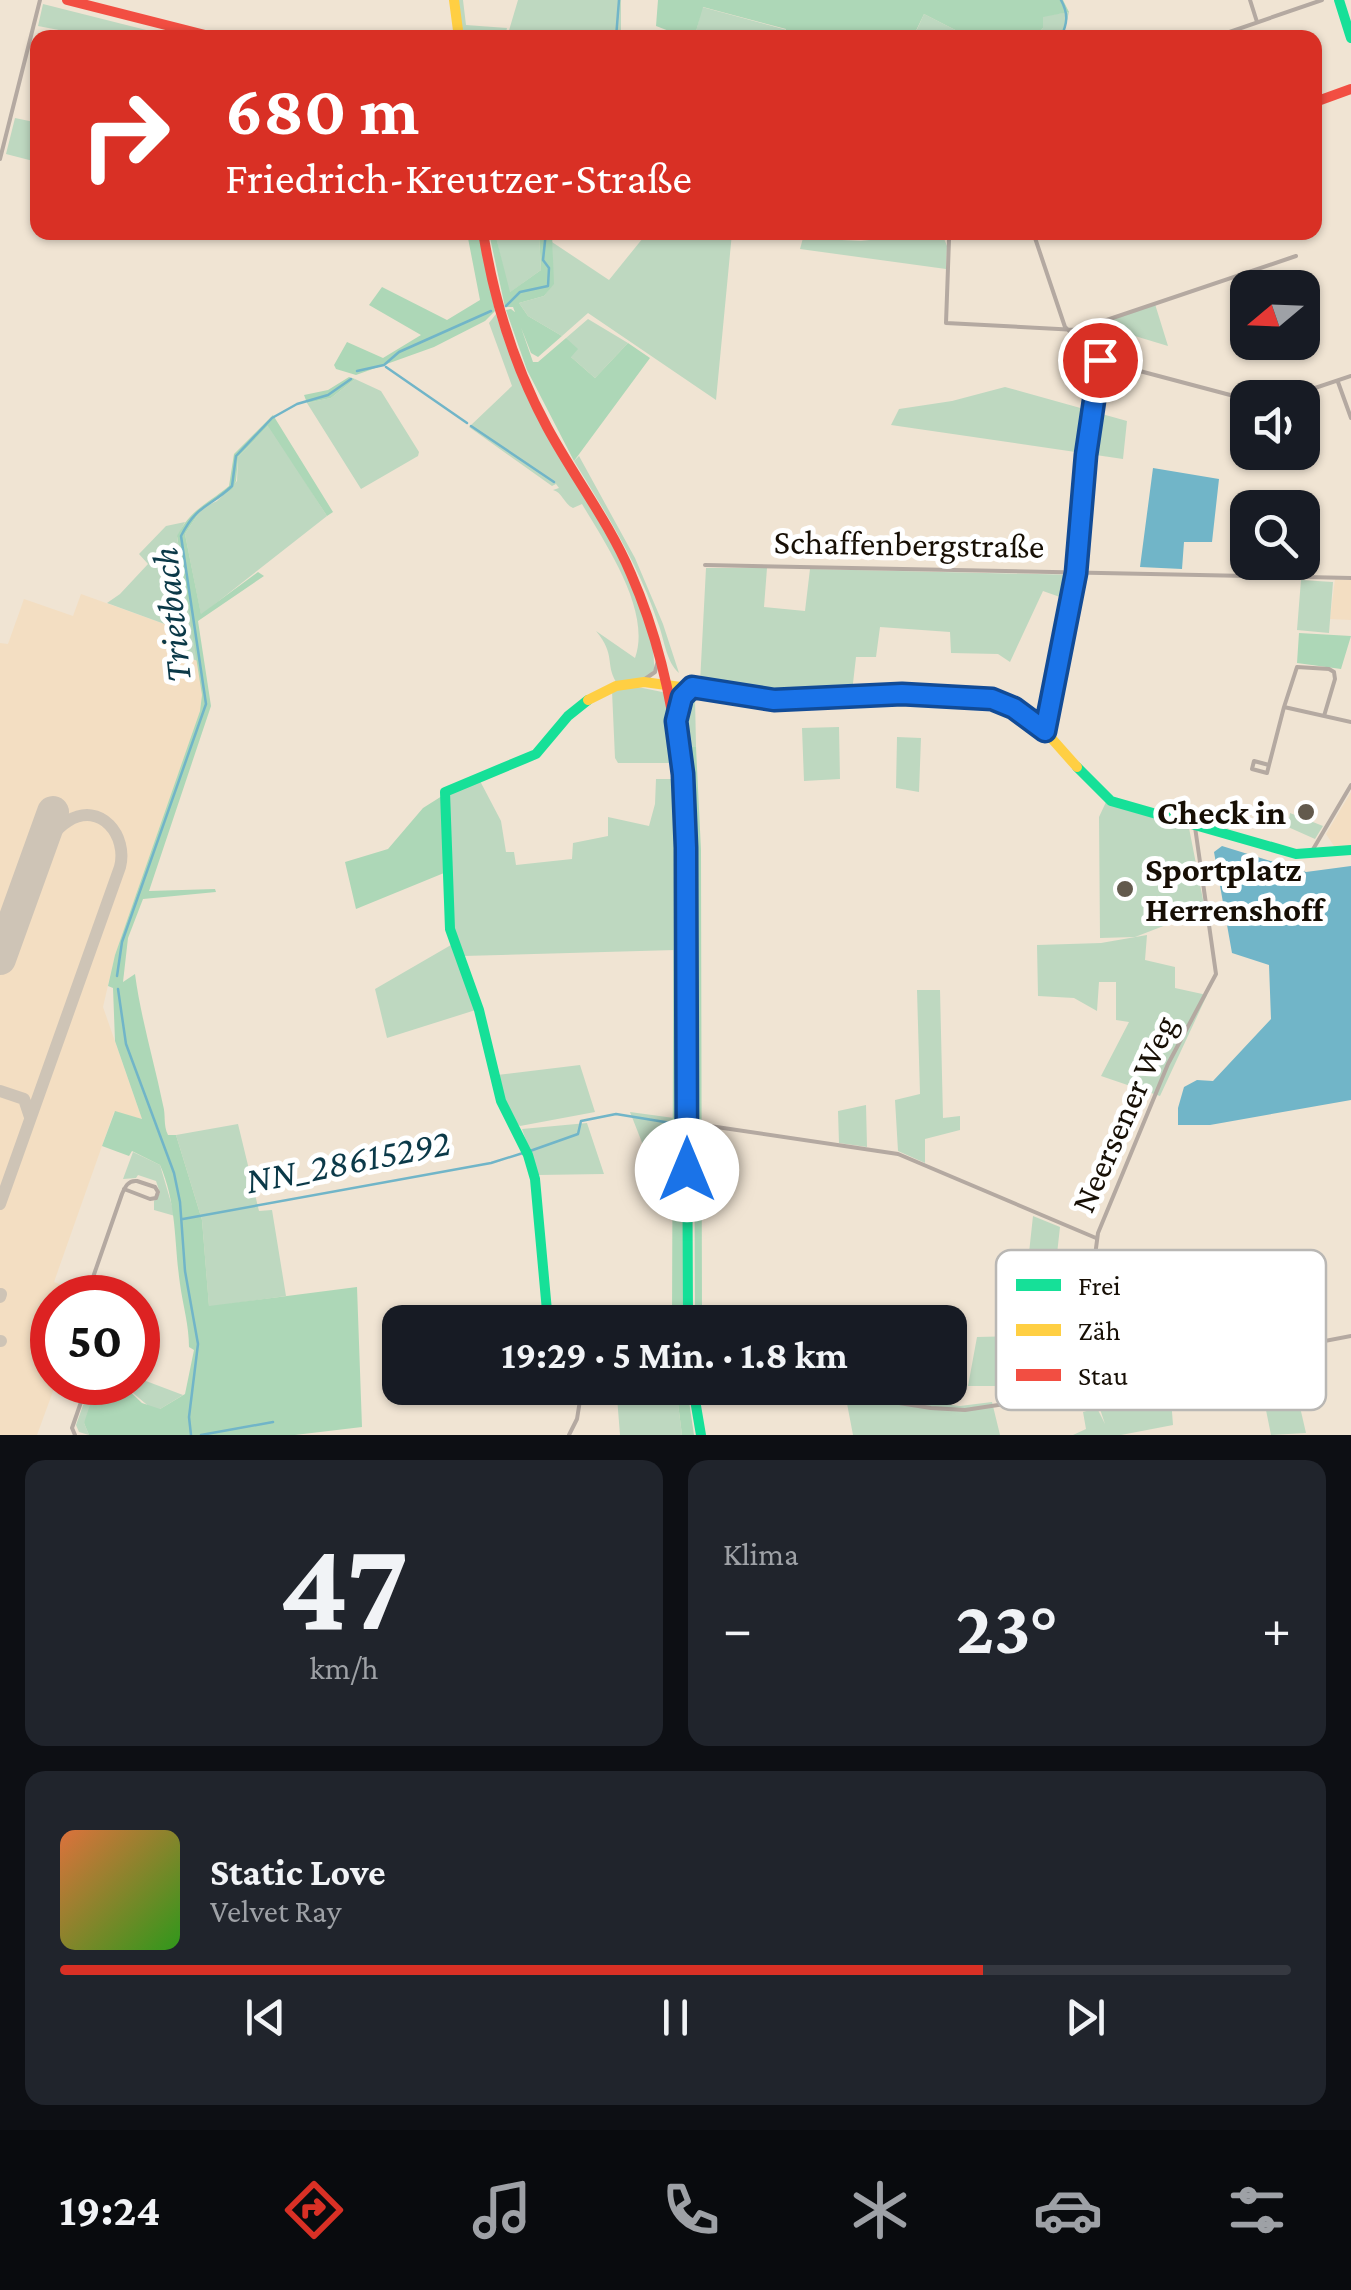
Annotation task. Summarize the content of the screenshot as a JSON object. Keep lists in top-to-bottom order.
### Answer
{
  "streets": {
    "street": ["Schaffenbergstraße", "Neersener Weg"]
  },
  "water": ["Trietbach", "NN_28615292"],
  "places": ["Check in", "Sportplatz Herrenshoff"],
  "legend": ["Frei", "Zäh", "Stau"],
  "north": "left",
  "page": {
    "turn": ["680 m", "Friedrich-Kreutzer-Straße"],
    "limit": "50",
    "trip": "19:29 · 5 Min. · 1.8 km",
    "tile": [
      ["47", "km/h"],
      "Klima"
    ],
    "heat": ["−", "23°", "+"],
    "song": ["Static Love", "Velvet Ray"],
    "tabs": "19:24"
  }
}
